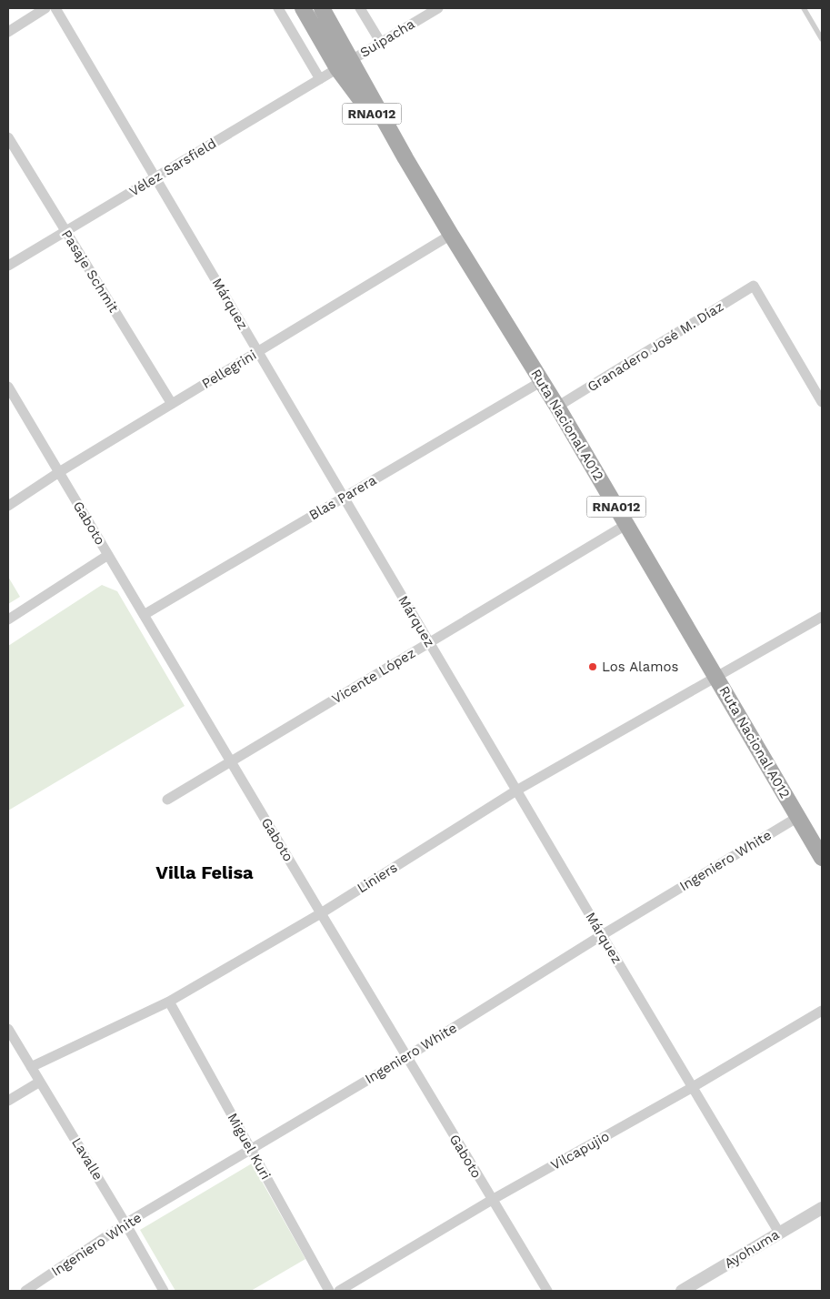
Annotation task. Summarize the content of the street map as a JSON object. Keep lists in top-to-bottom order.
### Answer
{
  "streets": {
    "main road": ["RNA012", "Ruta Nacional A012"],
    "street": [
      "Suipacha",
      "Vélez Sarsfield",
      "Pasaje Schmit",
      "Márquez",
      "Granadero José M. Díaz",
      "Pellegrini",
      "Blas Parera",
      "Gaboto",
      "Vicente López",
      "Ingeniero White",
      "Liniers",
      "Miguel Kuri",
      "Vilcapujio",
      "Lavalle",
      "Ayohuma"
    ]
  },
  "crossings": [
    ["Suipacha", "Vélez Sarsfield"],
    ["Suipacha", "Ruta Nacional A012"],
    ["Vélez Sarsfield", "Pasaje Schmit"],
    ["Vélez Sarsfield", "Márquez"],
    ["Vélez Sarsfield", "Ruta Nacional A012"],
    ["Pasaje Schmit", "Pellegrini"],
    ["Márquez", "Pellegrini"],
    ["Márquez", "Blas Parera"],
    ["Márquez", "Vicente López"],
    ["Márquez", "Ingeniero White"],
    ["Márquez", "Liniers"],
    ["Márquez", "Vilcapujio"],
    ["Márquez", "Ayohuma"],
    ["Granadero José M. Díaz", "Ruta Nacional A012"],
    ["Pellegrini", "Ruta Nacional A012"],
    ["Pellegrini", "Gaboto"],
    ["Ruta Nacional A012", "Blas Parera"],
    ["Ruta Nacional A012", "Vicente López"],
    ["Ruta Nacional A012", "Ingeniero White"],
    ["Ruta Nacional A012", "Liniers"],
    ["Blas Parera", "Gaboto"],
    ["Gaboto", "Vicente López"],
    ["Gaboto", "Ingeniero White"],
    ["Gaboto", "Liniers"],
    ["Gaboto", "Vilcapujio"],
    ["Ingeniero White", "Miguel Kuri"],
    ["Ingeniero White", "Lavalle"],
    ["Liniers", "Miguel Kuri"],
    ["Liniers", "Lavalle"]
  ],
  "districts": ["Villa Felisa"],
  "places": ["Los Alamos"]
}
